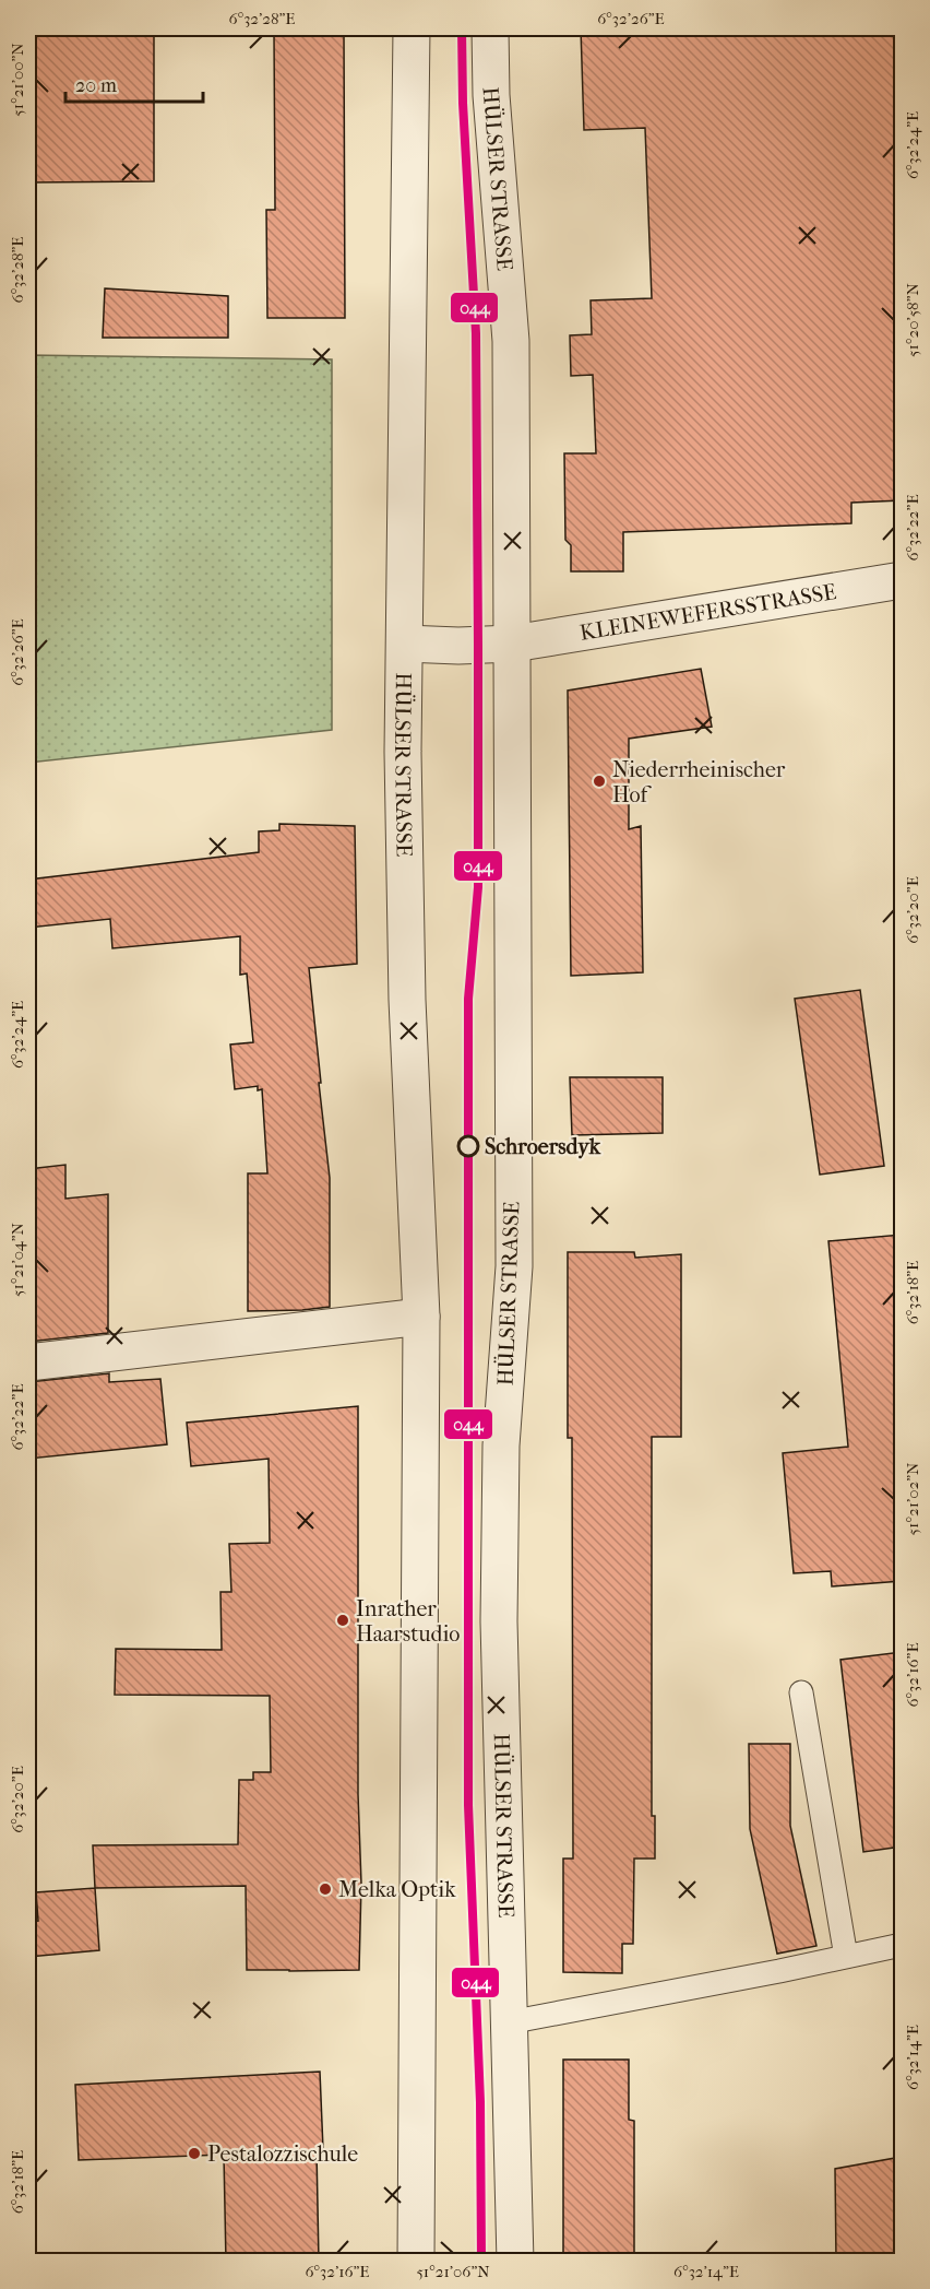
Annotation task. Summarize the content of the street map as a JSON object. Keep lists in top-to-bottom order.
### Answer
{
  "streets": {
    "street": ["HÜLSER STRASSE", "KLEINEWEFERSSTRASSE"]
  },
  "crossings": [
    ["HÜLSER STRASSE", "KLEINEWEFERSSTRASSE"]
  ],
  "places": [
    "Niederrheinischer Hof",
    "Schroersdyk",
    "Inrather Haarstudio",
    "Melka Optik",
    "Pestalozzischule"
  ],
  "lines": ["transit line 044"],
  "scale_bar": "20 m",
  "coordinates": [
    "6°32'28\"E",
    "6°32'26\"E",
    "51°21'00\"N",
    "6°32'24\"E",
    "51°20'58\"N",
    "6°32'22\"E",
    "6°32'20\"E",
    "51°21'04\"N",
    "6°32'18\"E",
    "51°21'02\"N",
    "6°32'16\"E",
    "6°32'14\"E",
    "51°21'06\"N"
  ]
}
